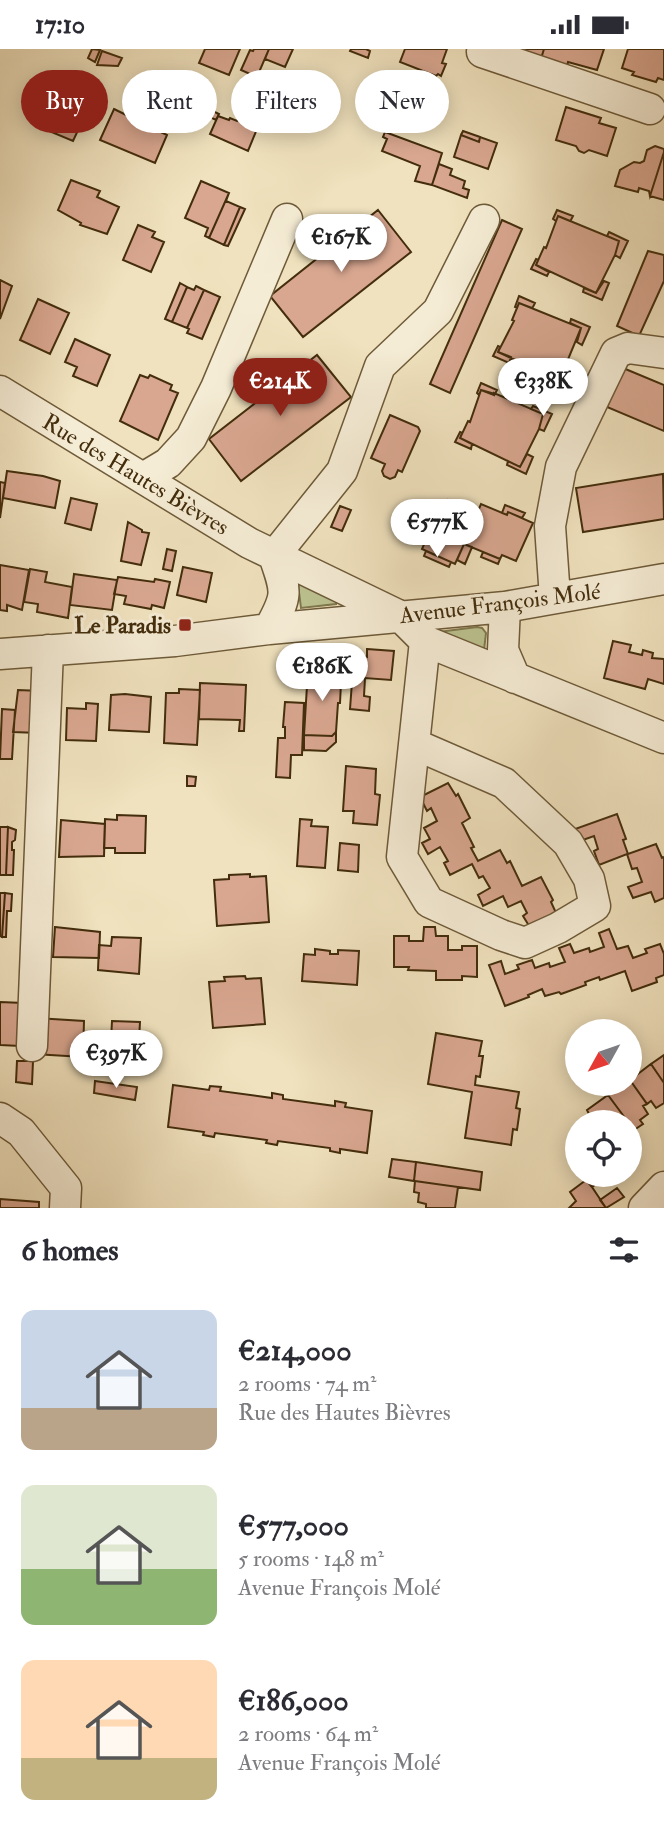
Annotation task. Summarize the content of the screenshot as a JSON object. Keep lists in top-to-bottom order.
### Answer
{
  "streets": {
    "street": ["Rue des Hautes Bièvres", "Avenue François Molé"]
  },
  "crossings": [
    ["Rue des Hautes Bièvres", "Avenue François Molé"]
  ],
  "places": {
    "transit": ["Le Paradis"]
  },
  "north": "bottom left",
  "page": {
    "status": "17:10",
    "chip": [
      "Buy",
      "Rent",
      "Filters",
      "New"
    ],
    "price": [
      "€167K",
      "€214K",
      "€338K",
      "€577K",
      "€186K",
      "€397K"
    ],
    "heading": "6 homes",
    "list": [
      {
        "name": "€214,000",
        "note": "2 rooms · 74 m² · Rue des Hautes Bièvres"
      },
      {
        "name": "€577,000",
        "note": "5 rooms · 148 m² · Avenue François Molé"
      },
      {
        "name": "€186,000",
        "note": "2 rooms · 64 m² · Avenue François Molé"
      }
    ]
  }
}
